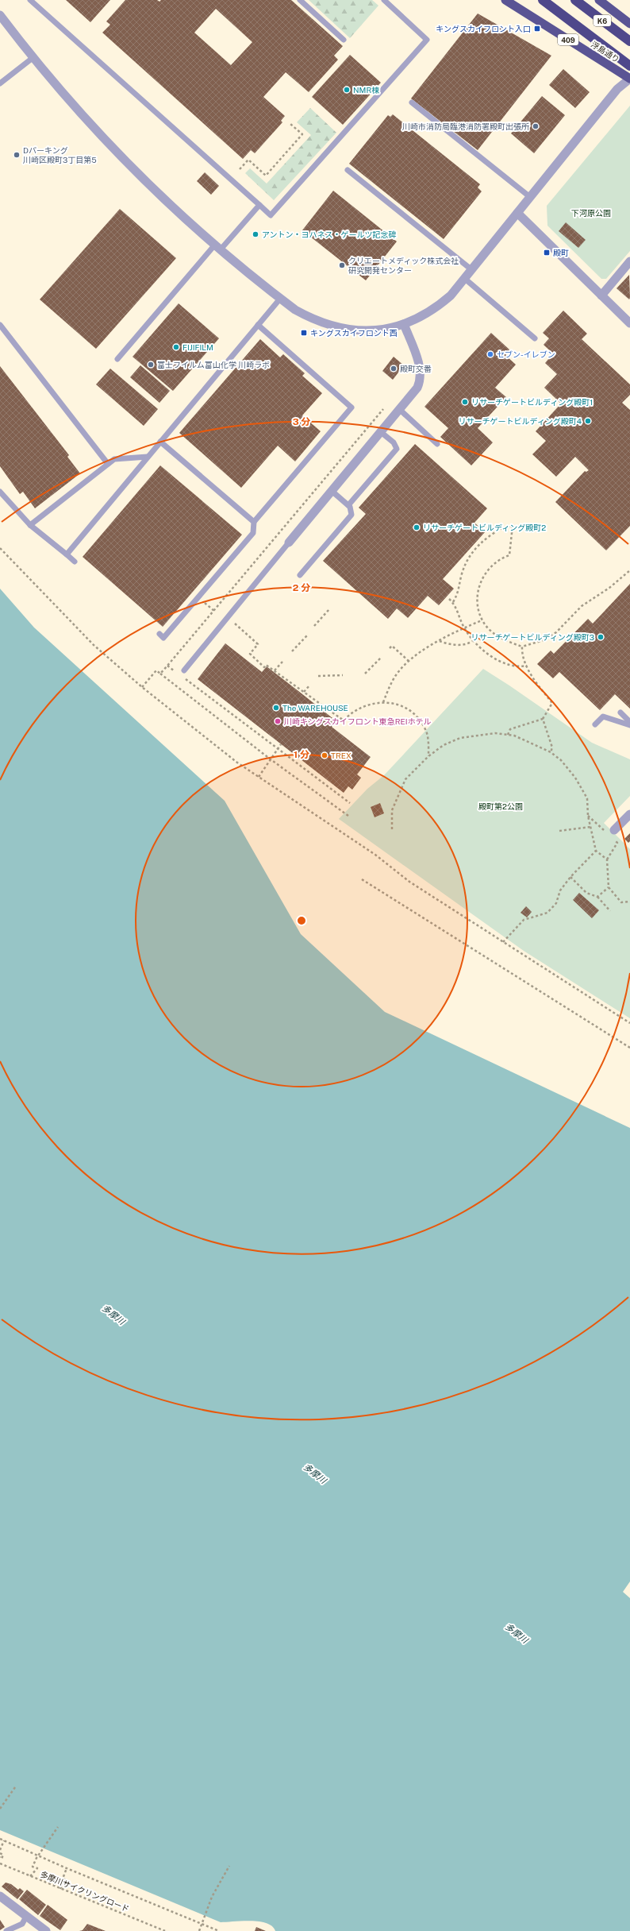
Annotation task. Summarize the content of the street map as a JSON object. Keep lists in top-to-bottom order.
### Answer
{
  "streets": {
    "highway": ["K6", "409", "浮島通り"],
    "path": ["多摩川サイクリングロード"]
  },
  "water": ["多摩川"],
  "parks": ["下河原公園", "殿町第2公園"],
  "places": {
    "transit": ["キングスカイフロント入口", "殿町", "キングスカイフロント西"],
    "other": [
      "NMR棟",
      "川崎市消防局臨港消防署殿町出張所",
      "Dパーキング 川崎区殿町3丁目第5",
      "アントン・ヨハネス・ゲールツ記念碑",
      "クリエートメディック株式会社 研究開発センター",
      "FIJIFILM",
      "セブン-イレブン",
      "富士フイルム富山化学 川崎ラボ",
      "殿町交番",
      "リサーチゲートビルディング殿町1",
      "リサーチゲートビルディング殿町4",
      "リサーチゲートビルディング殿町2",
      "リサーチゲートビルディング殿町3",
      "The WAREHOUSE",
      "川崎キングスカイフロント東急REIホテル",
      "TREX"
    ]
  },
  "rings": ["3 分", "2 分", "1 分"]
}
